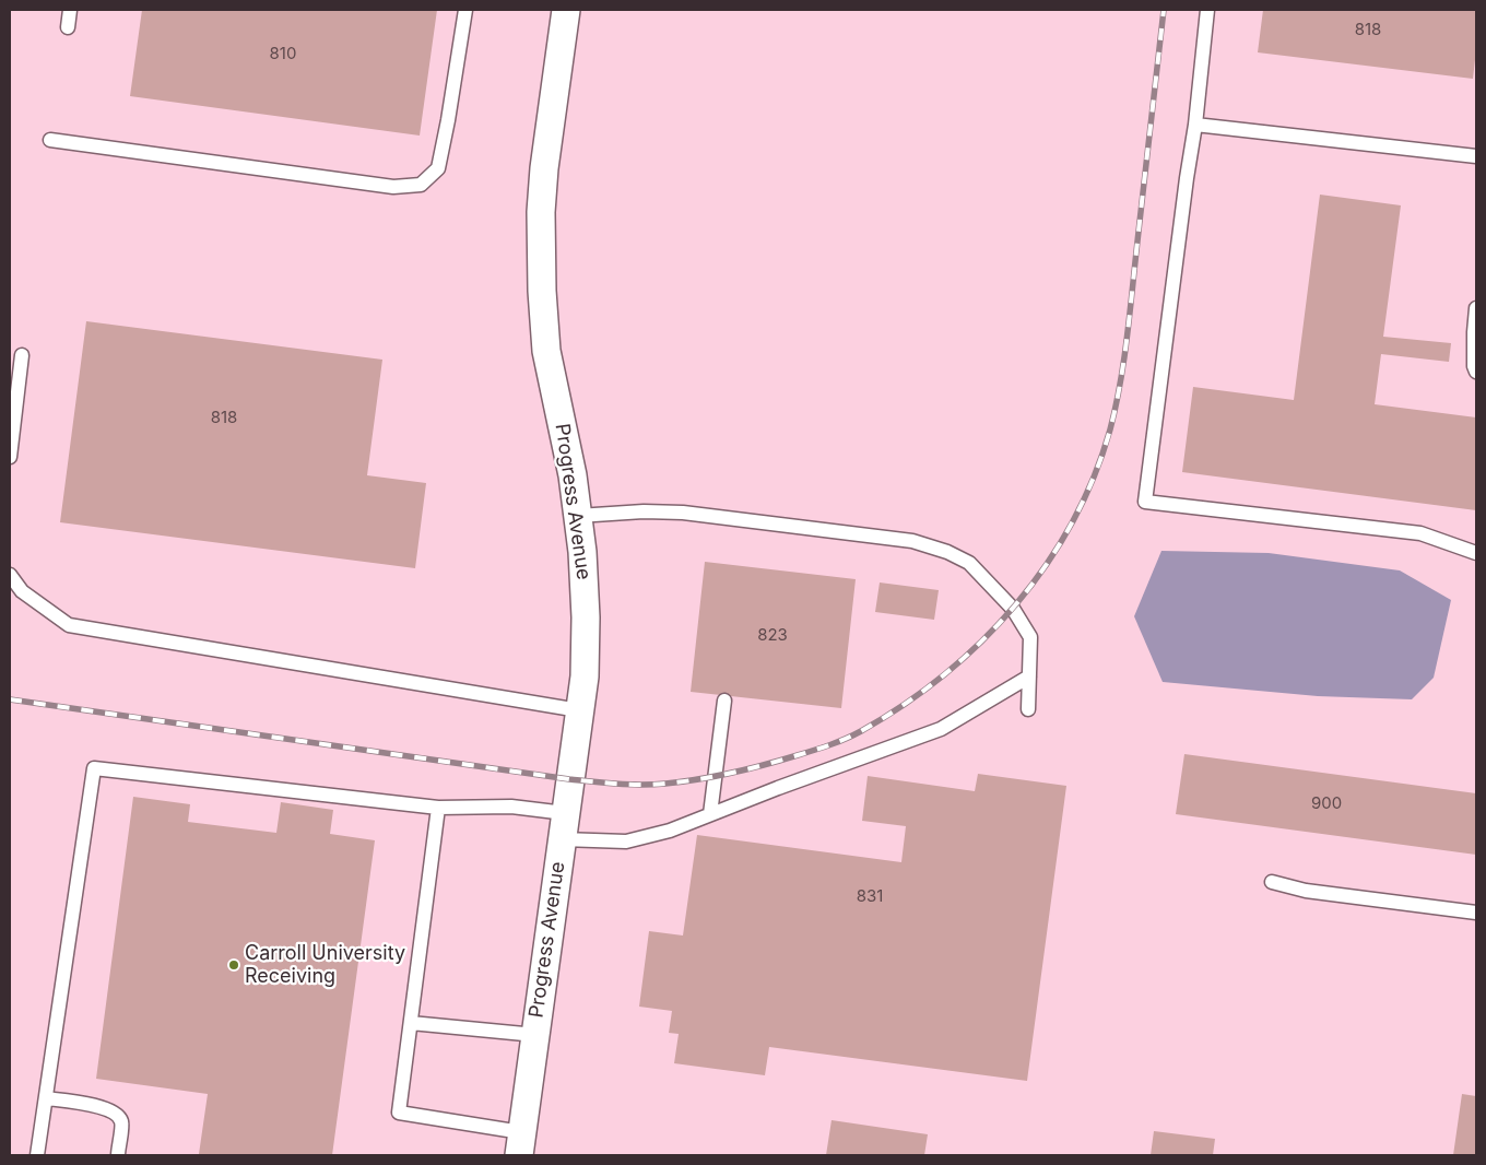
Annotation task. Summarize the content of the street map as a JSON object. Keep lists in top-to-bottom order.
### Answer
{
  "streets": {
    "street": ["Progress Avenue"]
  },
  "places": ["Carroll University Receiving"],
  "house_numbers": [
    "818",
    "810",
    "818",
    "823",
    "900",
    "831"
  ]
}
